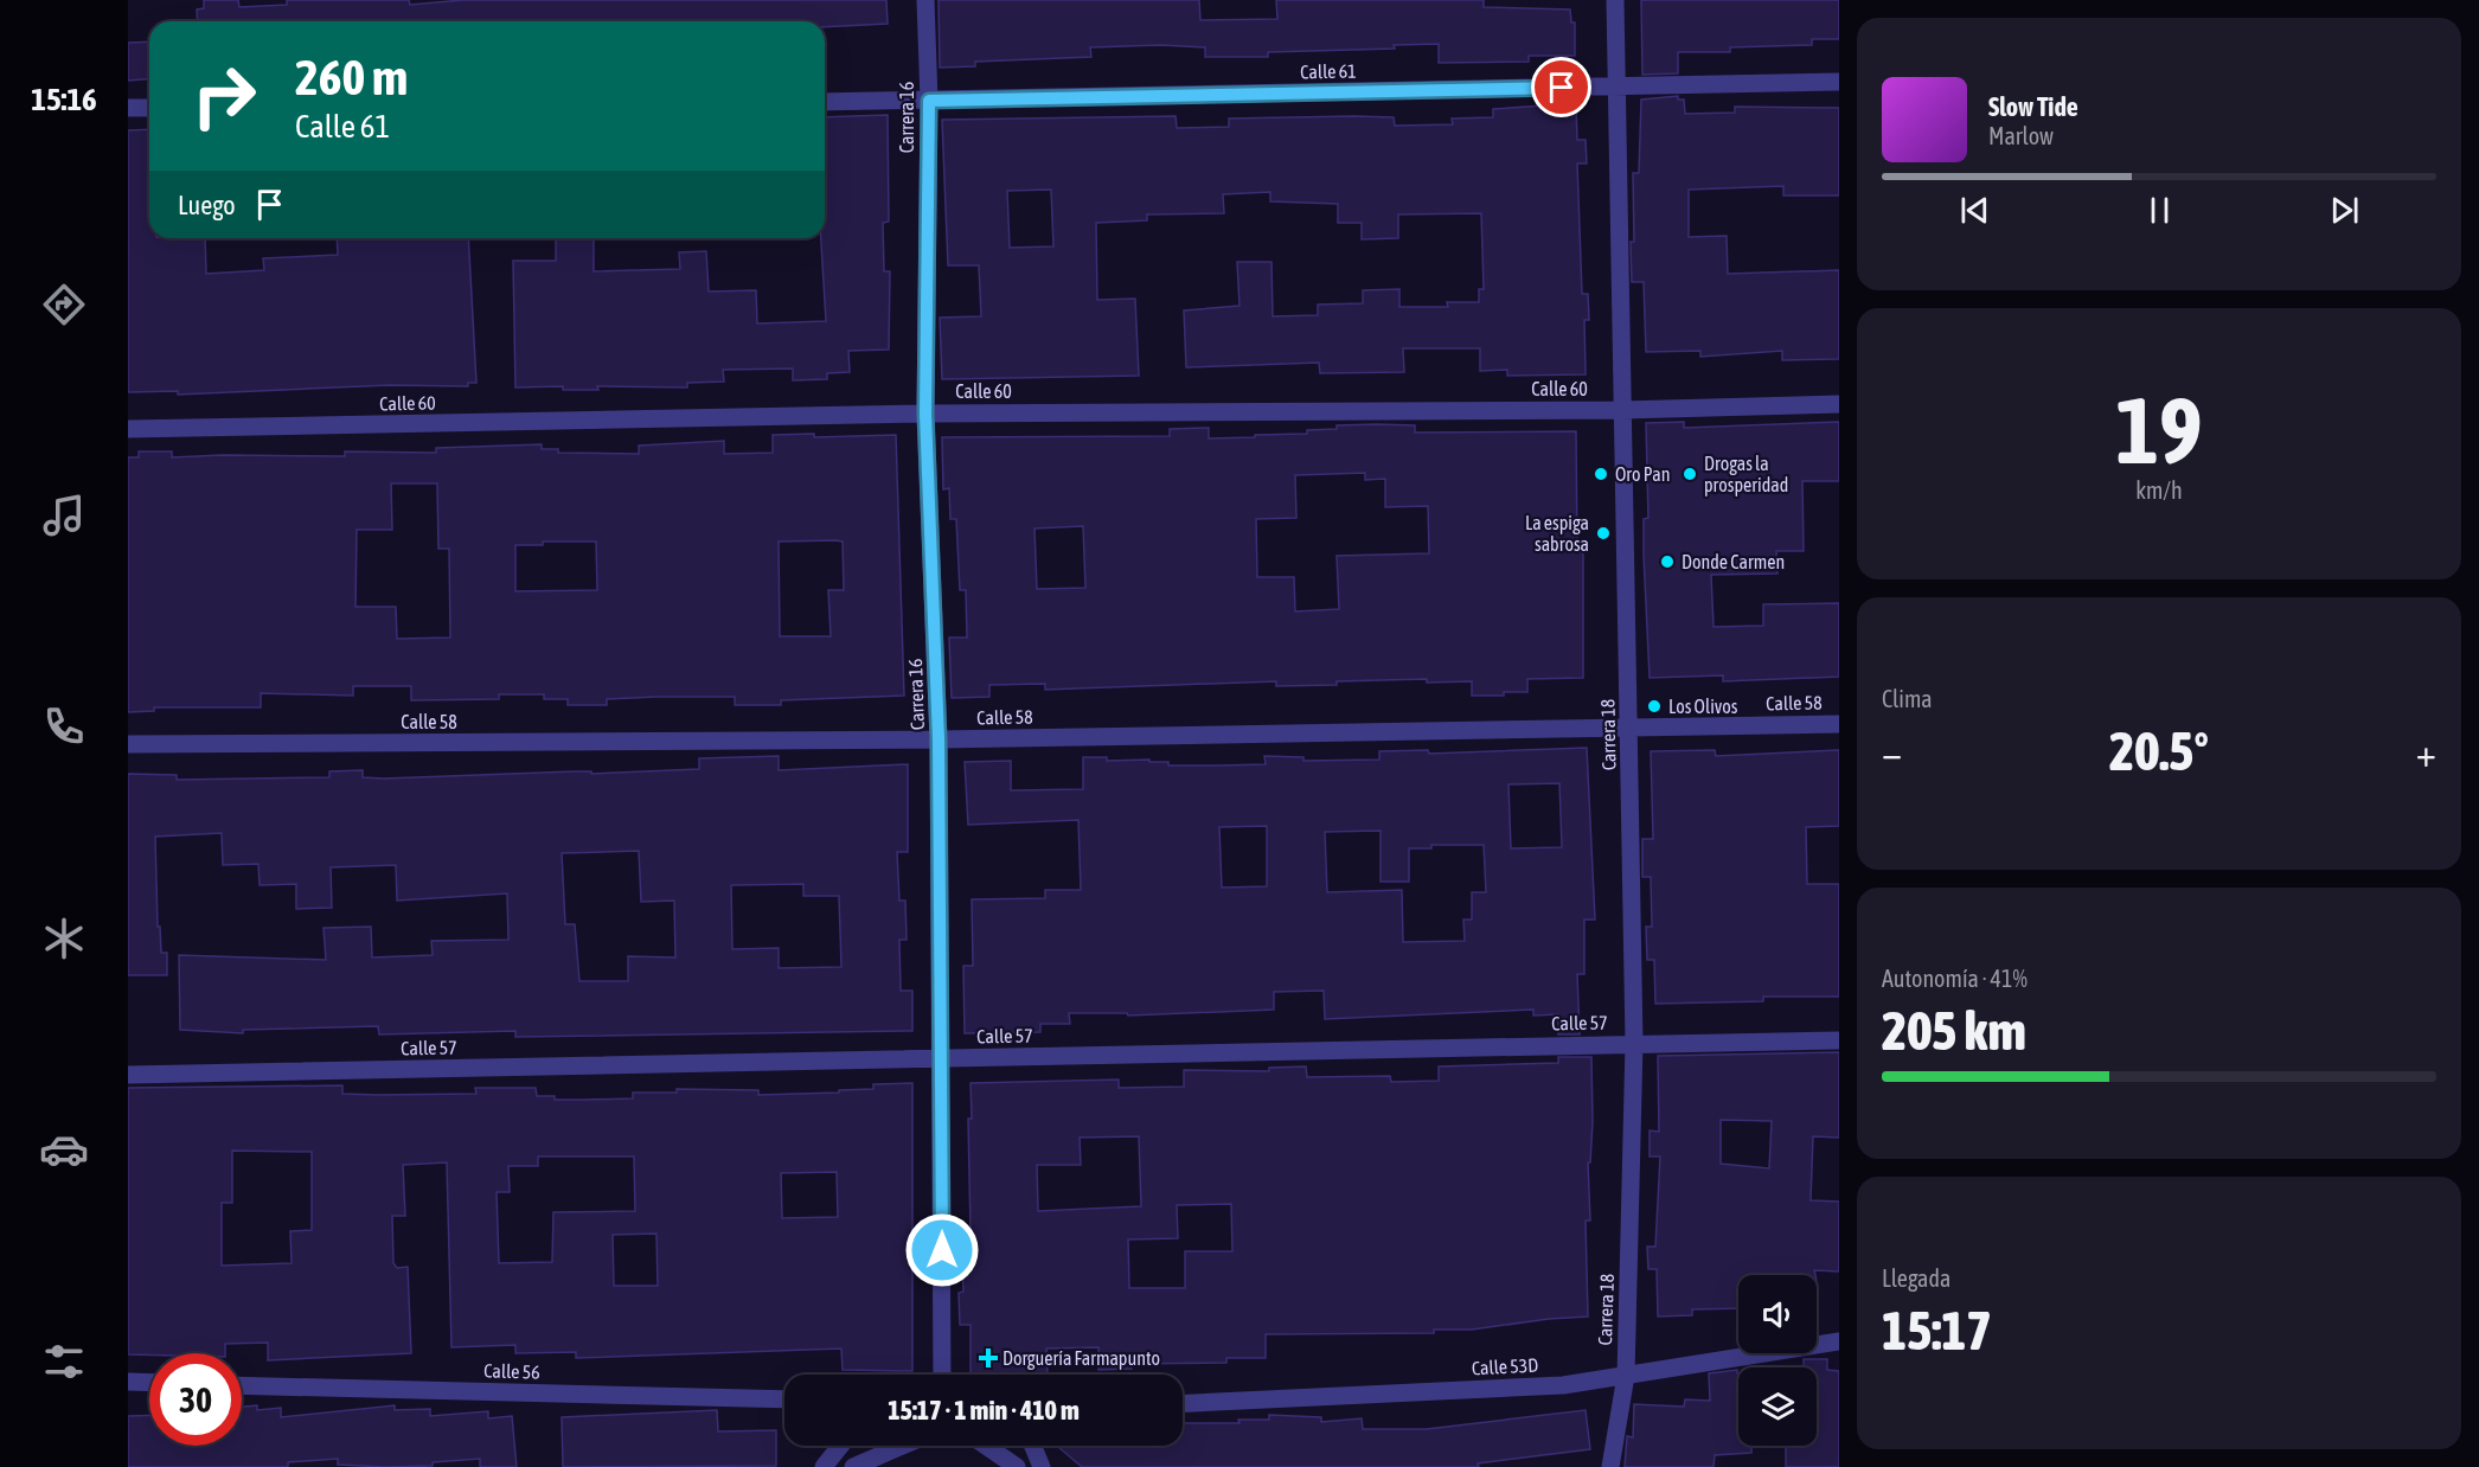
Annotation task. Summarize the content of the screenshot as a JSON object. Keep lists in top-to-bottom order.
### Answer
{
  "streets": {
    "street": [
      "Calle 61",
      "Carrera 16",
      "Calle 60",
      "Calle 58",
      "Carrera 18",
      "Calle 57",
      "Calle 53D",
      "Calle 56"
    ]
  },
  "crossings": [
    ["Calle 61", "Carrera 16"],
    ["Calle 61", "Carrera 18"],
    ["Carrera 16", "Calle 60"],
    ["Carrera 16", "Calle 58"],
    ["Carrera 16", "Calle 57"],
    ["Calle 60", "Carrera 18"],
    ["Calle 58", "Carrera 18"],
    ["Carrera 18", "Calle 57"],
    ["Carrera 18", "Calle 53D"]
  ],
  "places": {
    "other": [
      "Oro Pan",
      "Drogas la prosperidad",
      "La espiga sabrosa",
      "Donde Carmen",
      "Los Olivos"
    ],
    "health": ["Dorguería Farmapunto"]
  },
  "page": {
    "tabs": "15:16",
    "turn": ["260 m", "Calle 61"],
    "song": ["Slow Tide", "Marlow"],
    "then": "Luego",
    "tile": [
      ["19", "km/h"],
      "Clima",
      ["Autonomía · 41%", "205 km"],
      ["Llegada", "15:17"]
    ],
    "heat": ["−", "20.5°", "+"],
    "limit": "30",
    "trip": "15:17 · 1 min · 410 m"
  }
}
